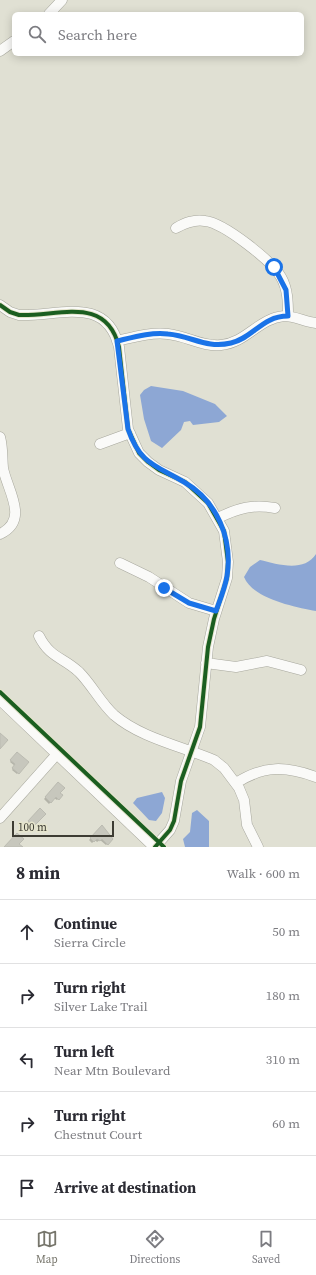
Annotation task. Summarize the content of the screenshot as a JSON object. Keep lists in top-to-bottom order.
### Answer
{
  "scale_bar": "100 m",
  "page": {
    "search": "Search here",
    "scale": "100 m",
    "heading": ["8 min", "Walk · 600 m"],
    "list": [
      ["Continue", "Sierra Circle", "50 m"],
      ["Turn right", "Silver Lake Trail", "180 m"],
      ["Turn left", "Near Mtn Boulevard", "310 m"],
      ["Turn right", "Chestnut Court", "60 m"],
      "Arrive at destination"
    ],
    "nav": ["Map", "Directions", "Saved"]
  }
}
